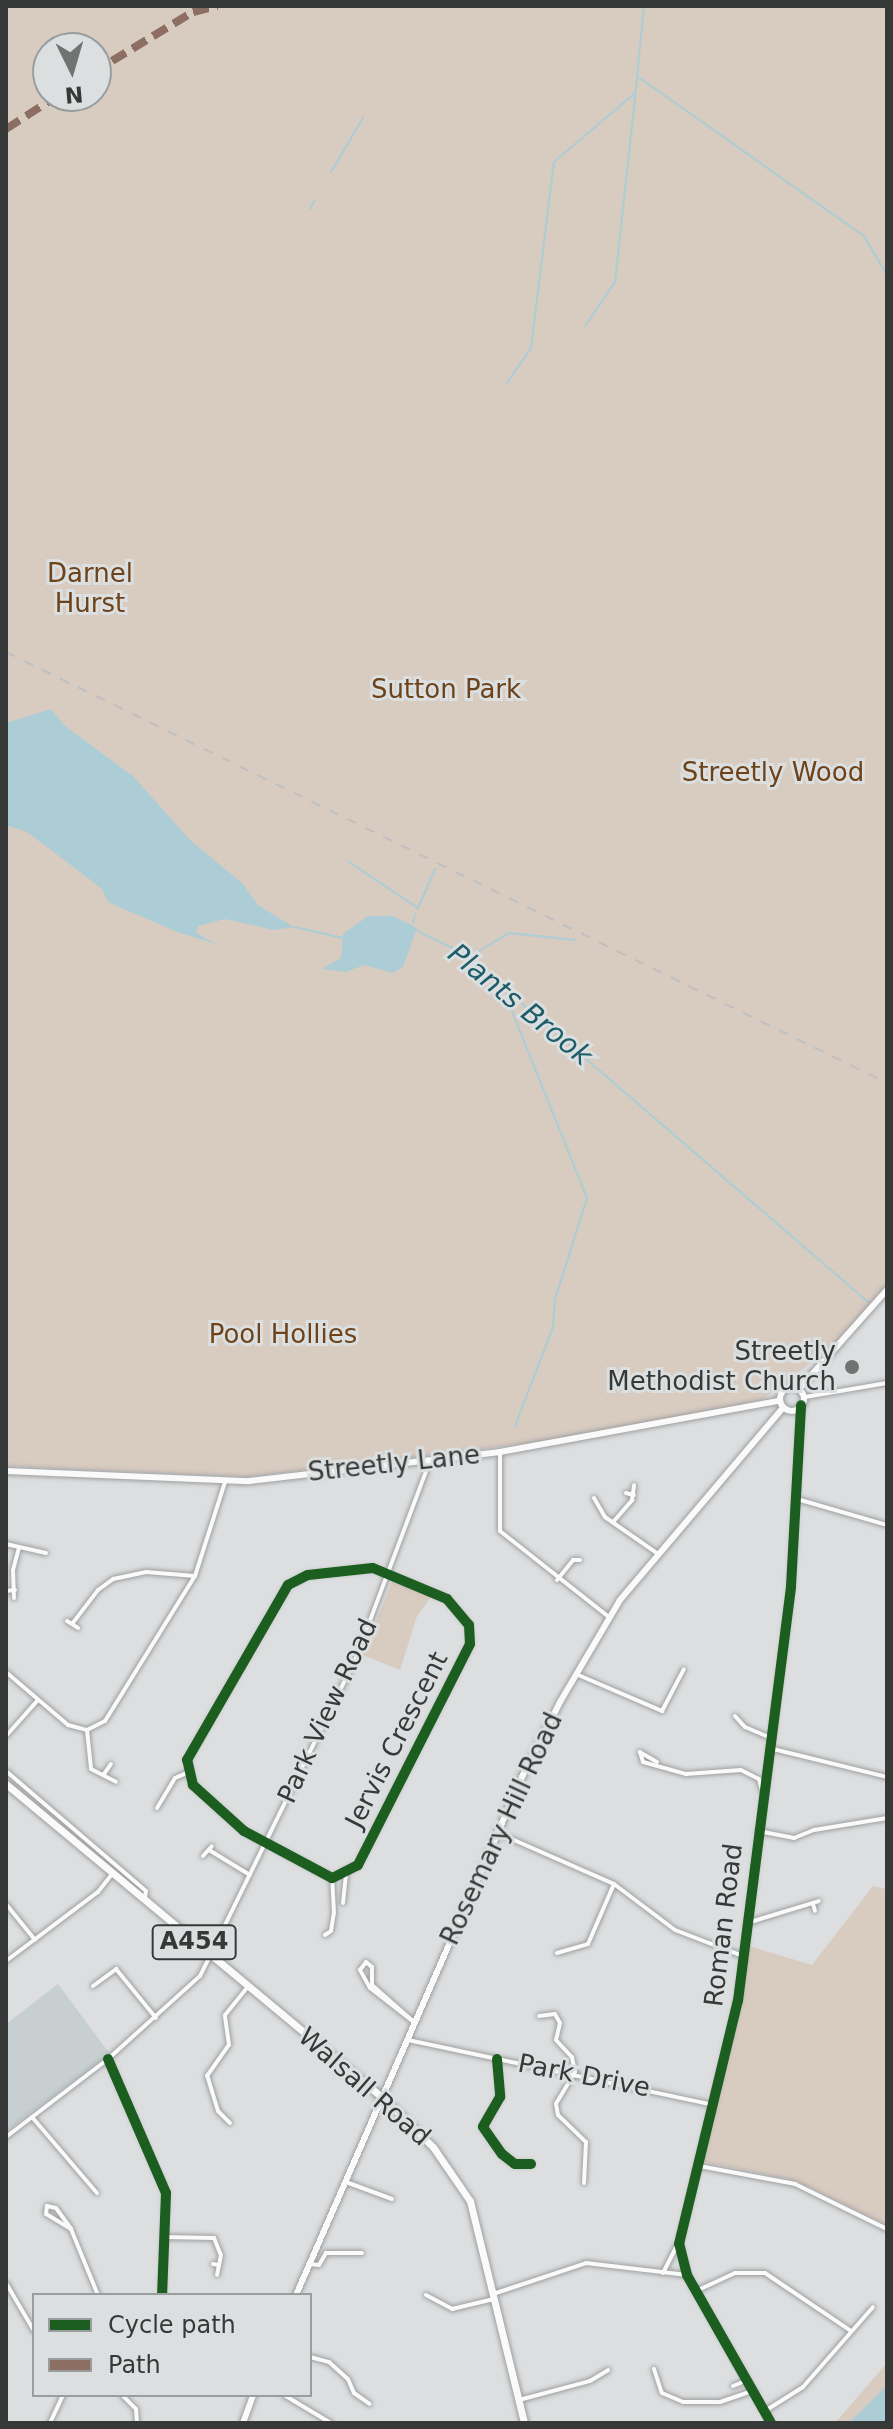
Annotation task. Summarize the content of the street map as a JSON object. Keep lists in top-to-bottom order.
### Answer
{
  "streets": {
    "main road": [
      "Streetly Lane",
      "Rosemary Hill Road",
      "A454",
      "Walsall Road"
    ],
    "street": [
      "Park View Road",
      "Jervis Crescent",
      "Roman Road",
      "Park Drive"
    ]
  },
  "crossings": [
    ["Streetly Lane", "Park View Road"],
    ["Park View Road", "Jervis Crescent"],
    ["Park View Road", "Walsall Road"],
    ["Rosemary Hill Road", "Park Drive"],
    ["Rosemary Hill Road", "Walsall Road"],
    ["Roman Road", "Park Drive"]
  ],
  "water": ["Plants Brook"],
  "parks": [
    "Darnel Hurst",
    "Sutton Park",
    "Streetly Wood",
    "Pool Hollies"
  ],
  "places": ["Streetly Methodist Church"],
  "legend": ["Cycle path", "Path"],
  "north": "bottom"
}
